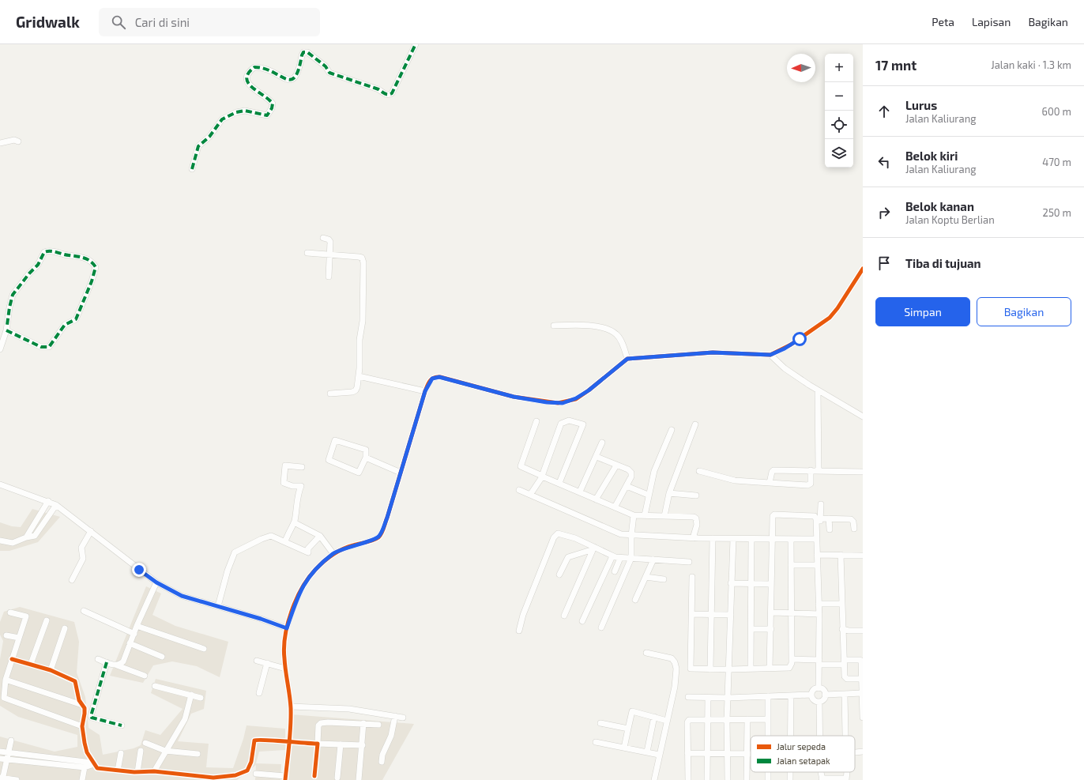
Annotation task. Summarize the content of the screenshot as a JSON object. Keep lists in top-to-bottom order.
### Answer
{
  "legend": ["Jalur sepeda", "Jalan setapak"],
  "north": "left",
  "page": {
    "header": "Gridwalk",
    "search": "Cari di sini",
    "nav": ["Peta", "Lapisan", "Bagikan"],
    "heading": ["17 mnt", "Jalan kaki · 1.3 km"],
    "map_buttons": ["+", "−"],
    "list": [
      ["Lurus", "Jalan Kaliurang", "600 m"],
      ["Belok kiri", "Jalan Kaliurang", "470 m"],
      ["Belok kanan", "Jalan Koptu Berlian", "250 m"],
      "Tiba di tujuan"
    ],
    "buttons": ["Simpan", "Bagikan"]
  }
}
